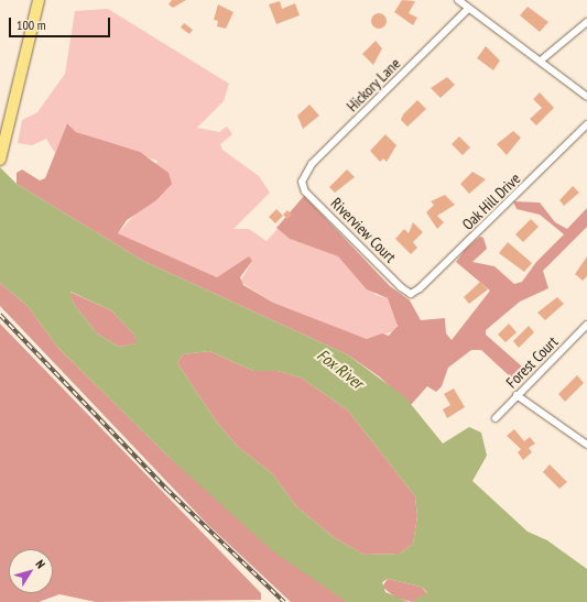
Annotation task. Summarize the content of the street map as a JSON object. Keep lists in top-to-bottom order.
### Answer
{
  "streets": {
    "street": [
      "Hickory Lane",
      "Oak Hill Drive",
      "Riverview Court",
      "Forest Court"
    ]
  },
  "crossings": [
    ["Hickory Lane", "Riverview Court"],
    ["Oak Hill Drive", "Riverview Court"]
  ],
  "water": ["Fox River"],
  "scale_bar": "100 m",
  "north": "top right"
}
